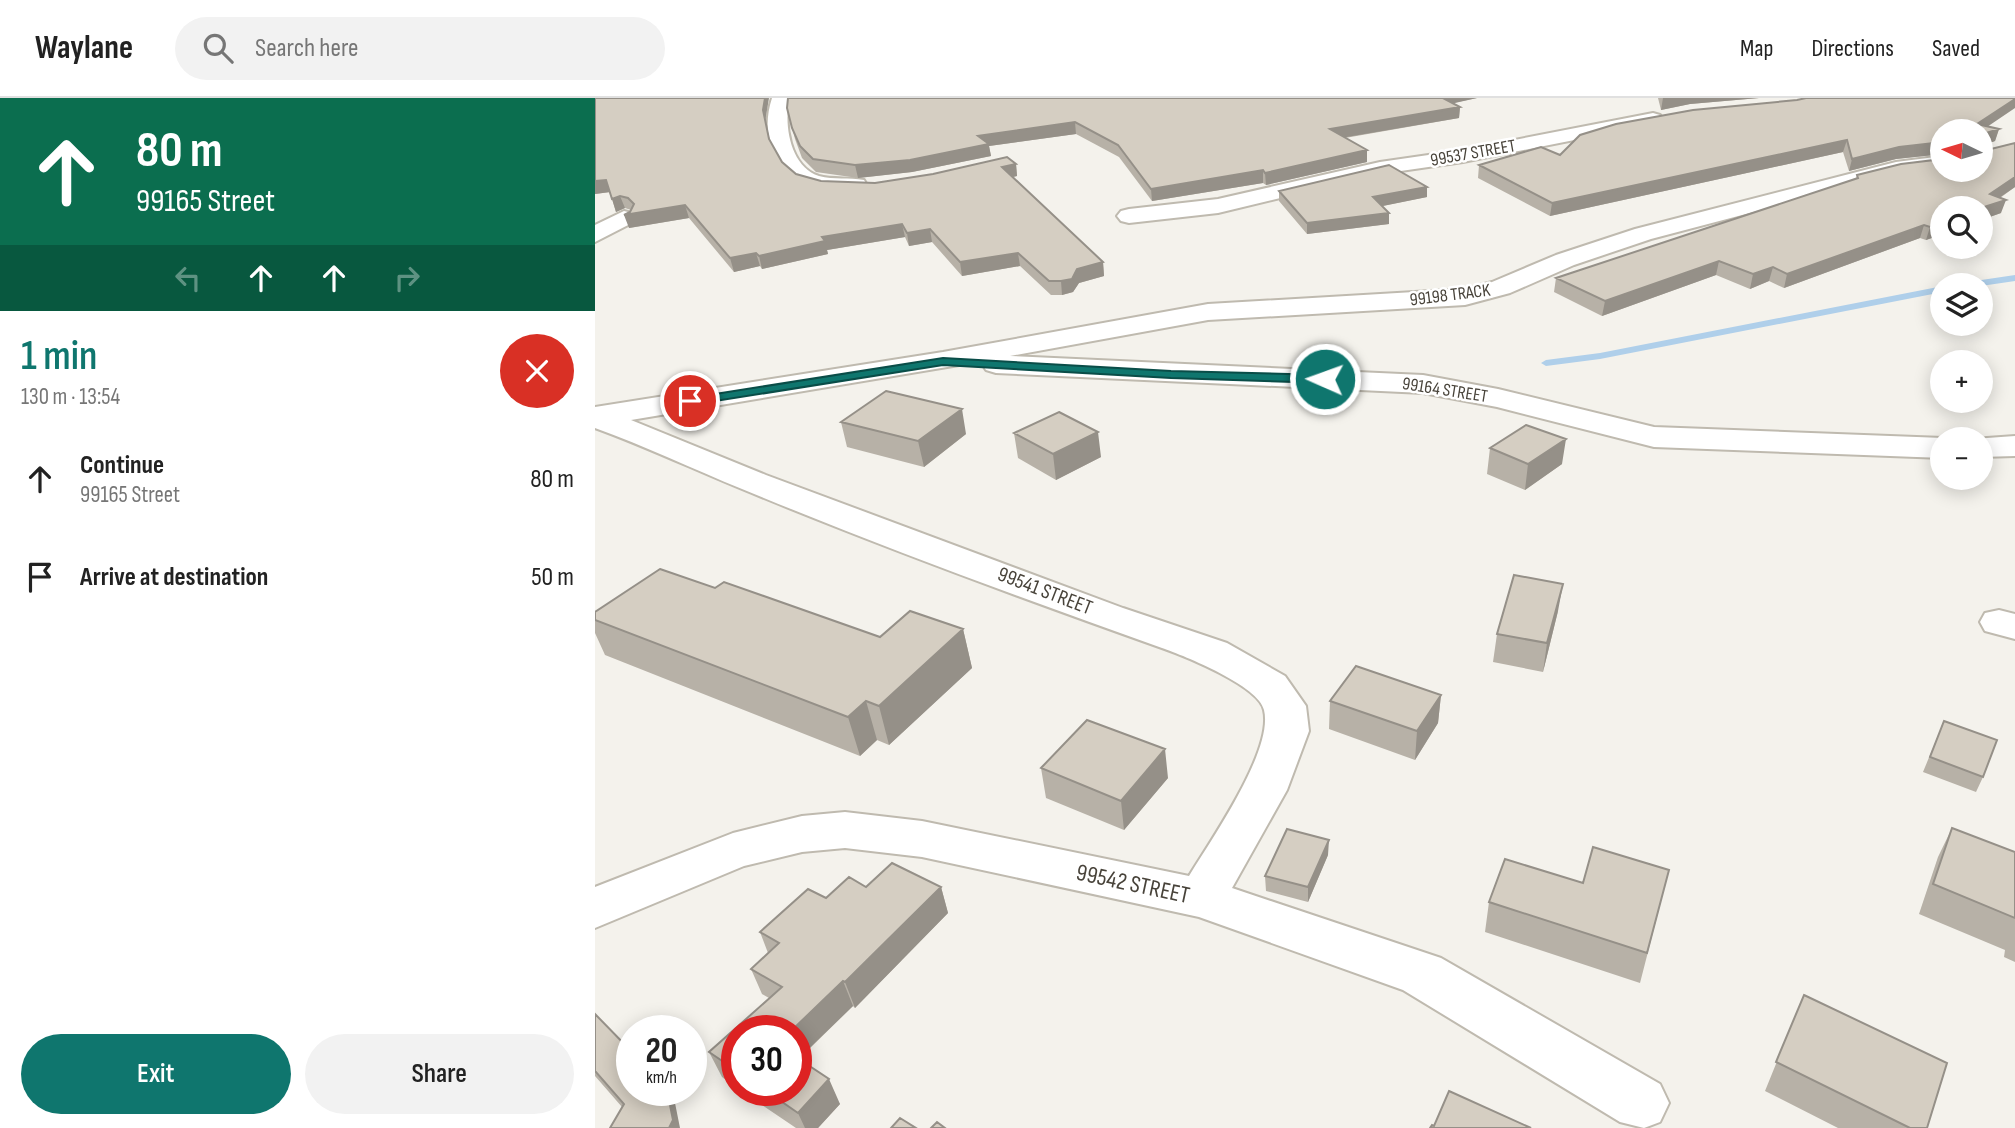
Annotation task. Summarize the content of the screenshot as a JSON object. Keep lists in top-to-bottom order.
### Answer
{
  "streets": {
    "street": [
      "99537 STREET",
      "99198 TRACK",
      "99164 STREET",
      "99541 STREET",
      "99542 STREET"
    ]
  },
  "crossings": [
    ["99198 TRACK", "99164 STREET"],
    ["99541 STREET", "99542 STREET"]
  ],
  "north": "left",
  "page": {
    "header": "Waylane",
    "search": "Search here",
    "nav": ["Map", "Directions", "Saved"],
    "turn": ["80 m", "99165 Street"],
    "map_buttons": ["+", "−"],
    "heading": ["1 min", "130 m · 13:54"],
    "list": [
      {
        "name": "Continue",
        "note": "99165 Street",
        "value": "80 m"
      },
      {
        "name": "Arrive at destination",
        "value": "50 m"
      }
    ],
    "speed": "20 km/h",
    "limit": "30",
    "buttons": ["Exit", "Share"]
  }
}
